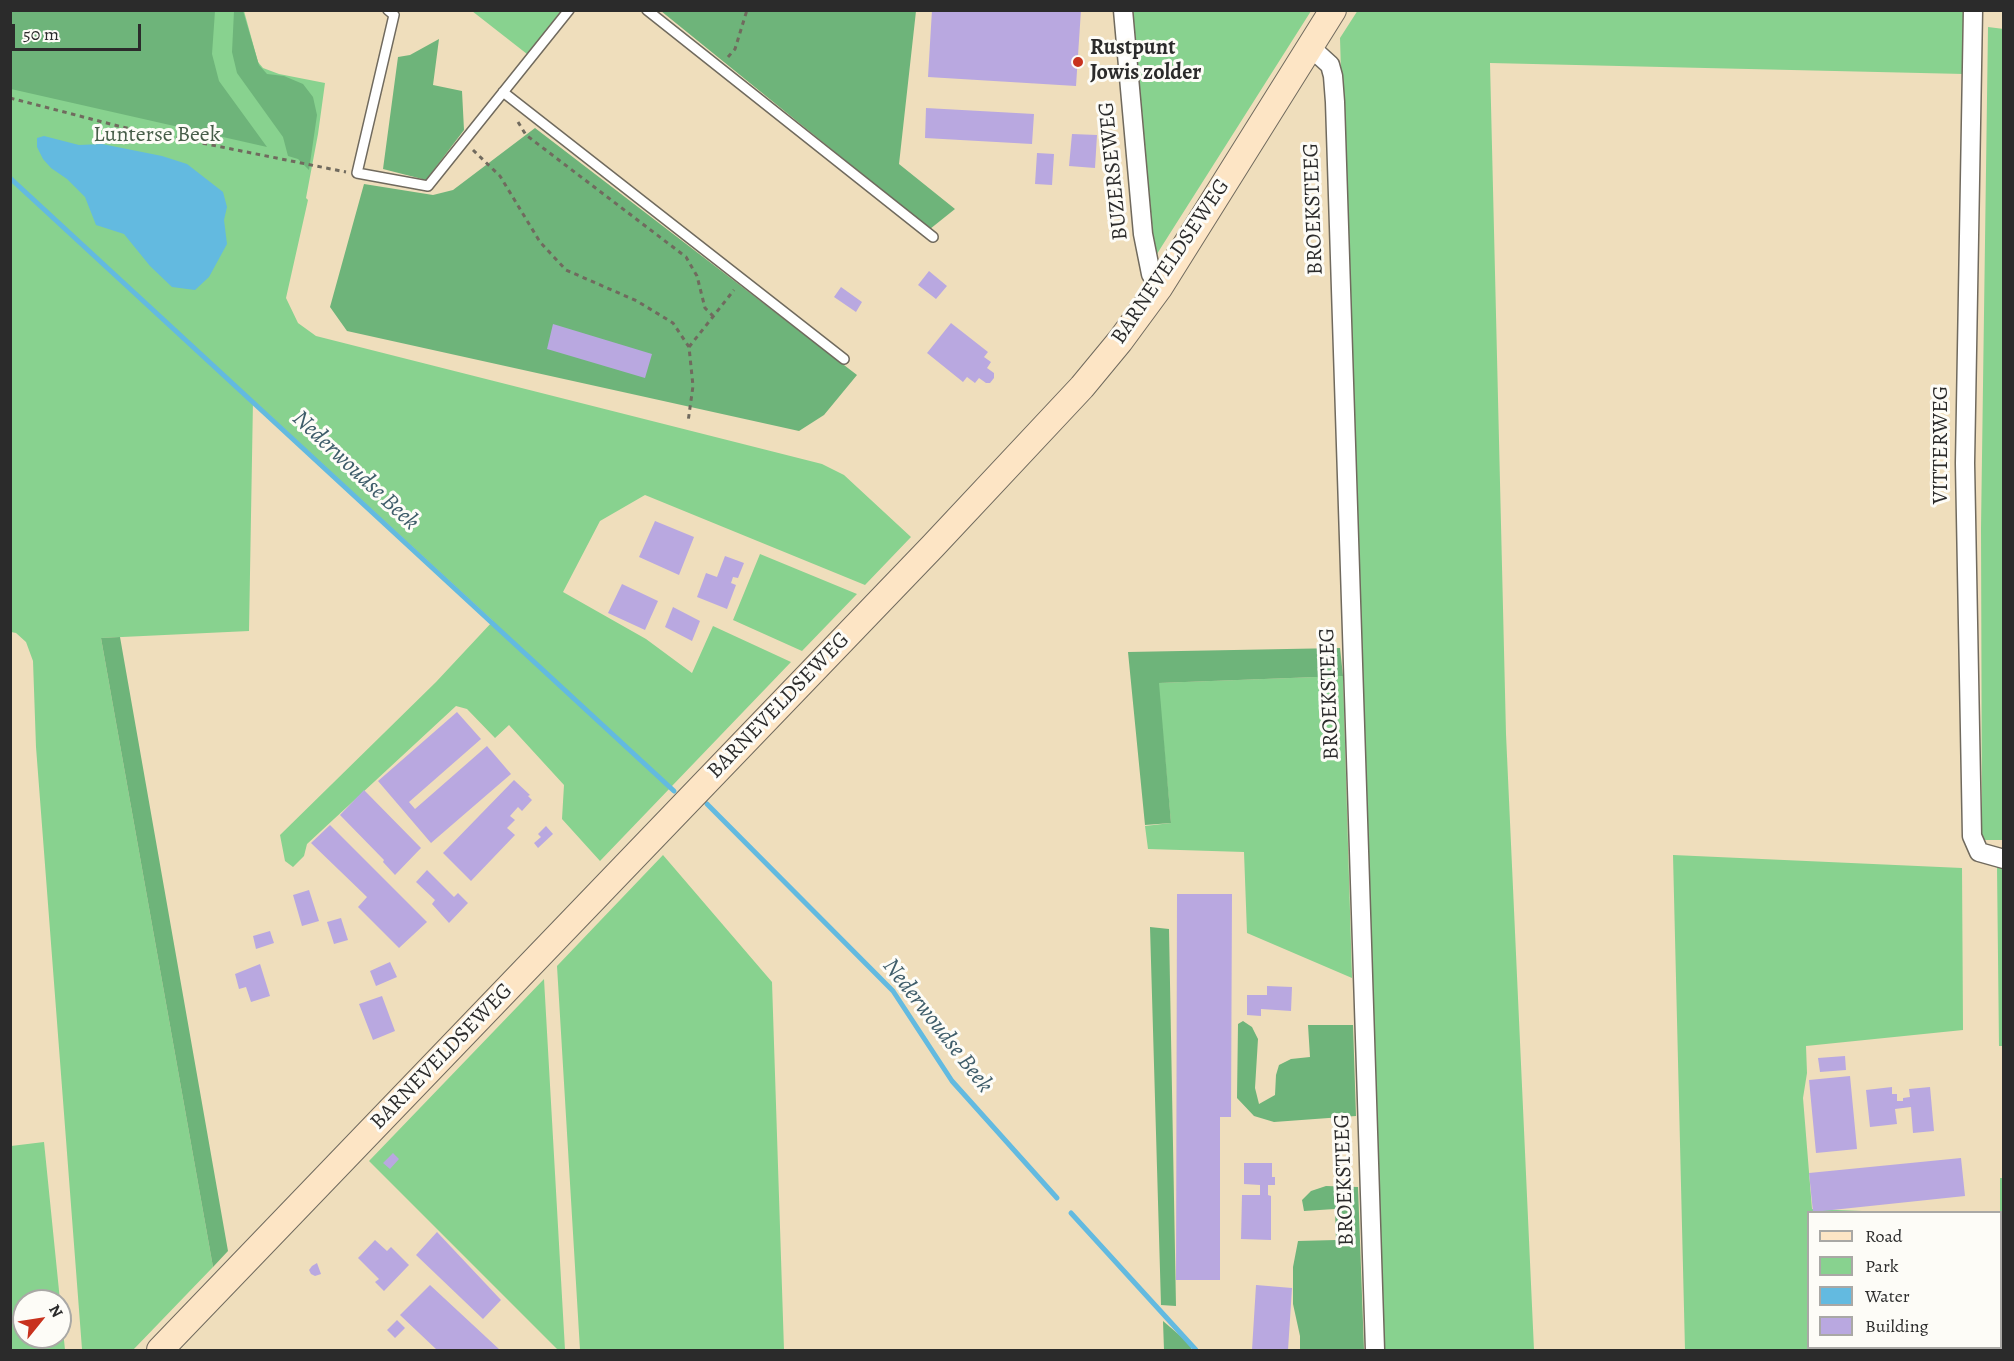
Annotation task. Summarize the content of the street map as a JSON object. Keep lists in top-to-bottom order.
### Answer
{
  "streets": {
    "main road": ["BARNEVELDSEWEG"],
    "street": ["BUZERSEWEG", "BROEKSTEEG", "VITTERWEG"]
  },
  "crossings": [
    ["BUZERSEWEG", "BARNEVELDSEWEG"],
    ["BROEKSTEEG", "BARNEVELDSEWEG"]
  ],
  "water": ["Nederwoudse Beek"],
  "parks": ["Lunterse Beek"],
  "places": ["Rustpunt Jowis zolder"],
  "legend": [
    "Road",
    "Park",
    "Water",
    "Building"
  ],
  "scale_bar": "50 m",
  "north": "top right"
}
